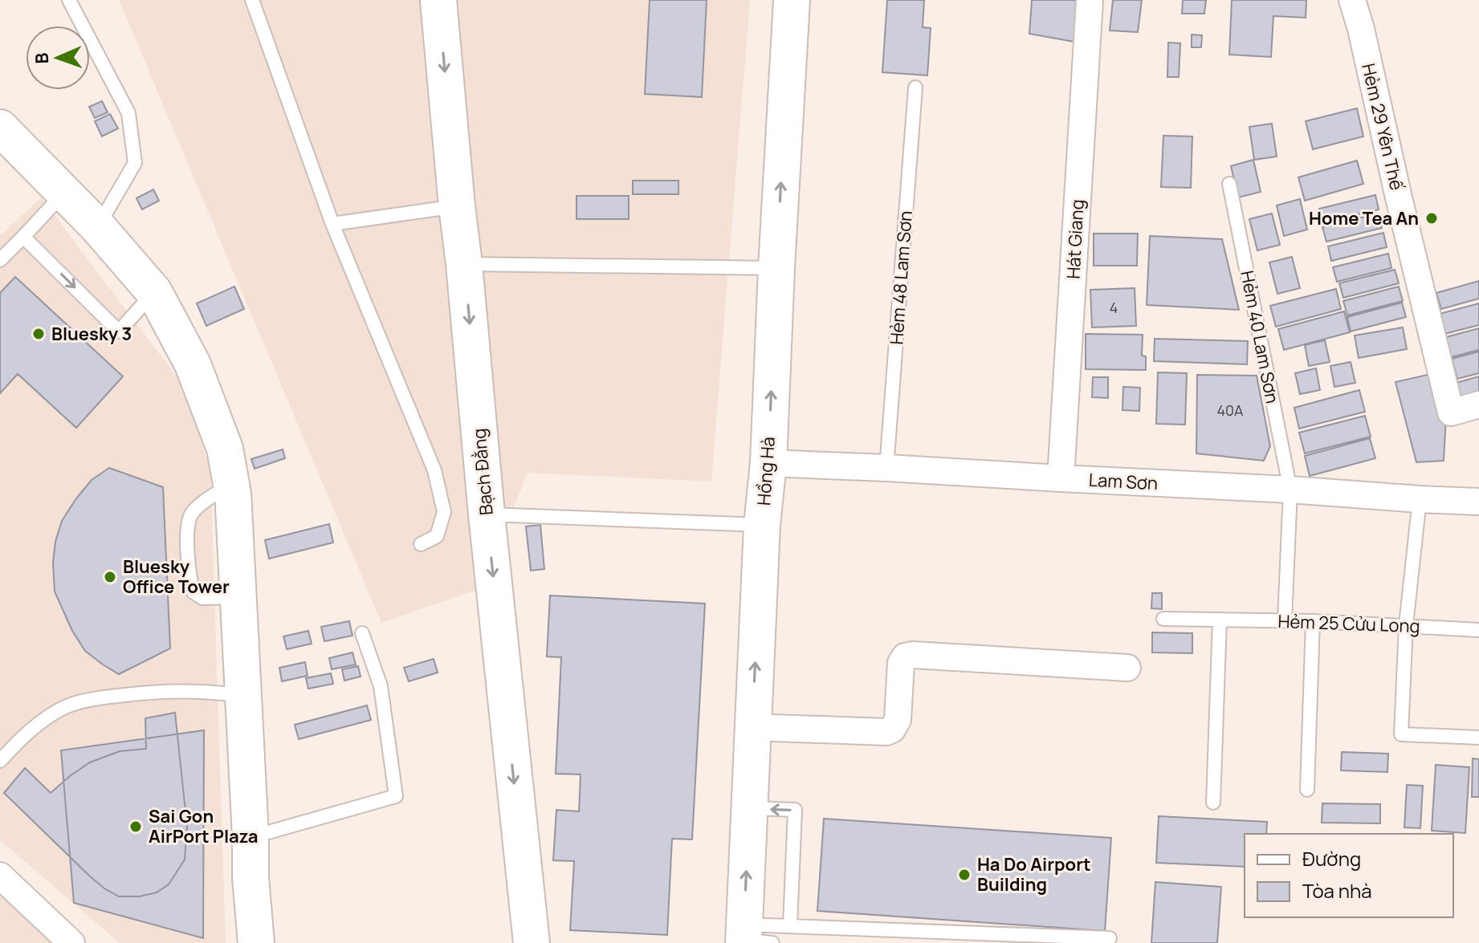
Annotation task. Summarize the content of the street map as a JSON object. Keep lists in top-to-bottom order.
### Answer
{
  "streets": {
    "main road": ["Hồng Hà", "Bạch Đằng"],
    "street": ["Hẻm 29 Yên Thế", "Hát Giang", "Lam Sơn"],
    "lane": ["Hẻm 48 Lam Sơn", "Hẻm 40 Lam Sơn", "Hẻm 25 Cửu Long"]
  },
  "crossings": [
    ["Hát Giang", "Lam Sơn"],
    ["Hẻm 48 Lam Sơn", "Lam Sơn"],
    ["Hẻm 40 Lam Sơn", "Lam Sơn"],
    ["Hẻm 40 Lam Sơn", "Hẻm 25 Cửu Long"],
    ["Hồng Hà", "Lam Sơn"]
  ],
  "one_way": ["Hồng Hà"],
  "places": [
    "Home Tea An",
    "Bluesky 3",
    "Bluesky Office Tower",
    "Sai Gon AirPort Plaza",
    "Ha Do Airport Building"
  ],
  "house_numbers": ["4", "40A"],
  "legend": ["Đường", "Tòa nhà"],
  "north": "left"
}
